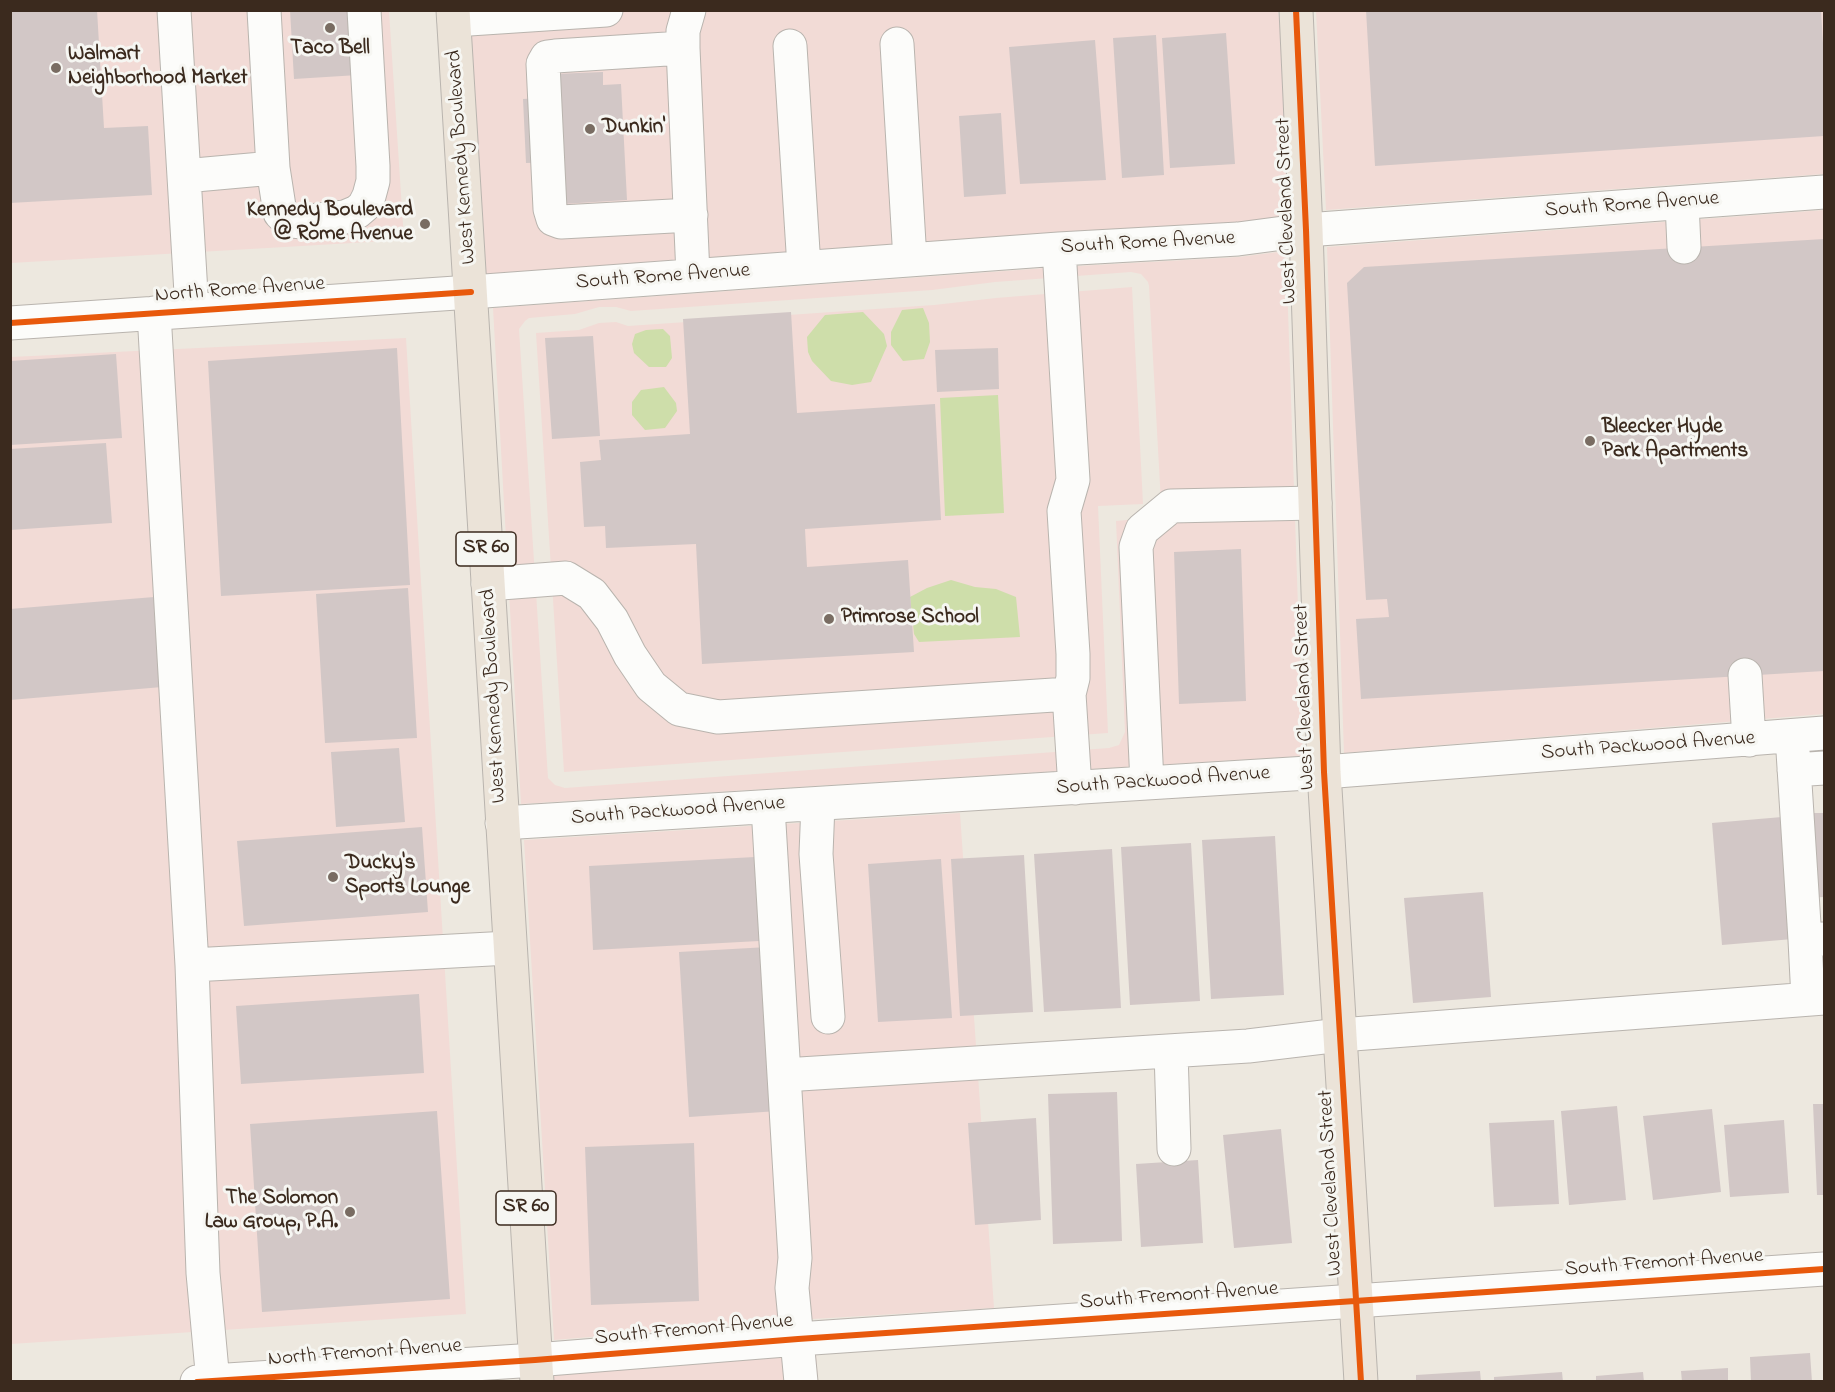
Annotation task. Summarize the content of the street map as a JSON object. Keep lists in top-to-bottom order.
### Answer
{
  "streets": {
    "main road": ["West Kennedy Boulevard", "West Cleveland Street", "SR 60"],
    "street": [
      "South Rome Avenue",
      "North Rome Avenue",
      "South Packwood Avenue",
      "South Fremont Avenue",
      "North Fremont Avenue"
    ]
  },
  "crossings": [
    ["West Kennedy Boulevard", "South Rome Avenue"],
    ["West Kennedy Boulevard", "North Rome Avenue"],
    ["West Kennedy Boulevard", "South Packwood Avenue"],
    ["West Kennedy Boulevard", "South Fremont Avenue"],
    ["West Kennedy Boulevard", "North Fremont Avenue"],
    ["South Rome Avenue", "West Cleveland Street"],
    ["South Rome Avenue", "North Rome Avenue"],
    ["West Cleveland Street", "South Packwood Avenue"],
    ["West Cleveland Street", "South Fremont Avenue"],
    ["South Fremont Avenue", "North Fremont Avenue"]
  ],
  "places": [
    "Taco Bell",
    "Walmart Neighborhood Market",
    "Dunkin'",
    "Kennedy Boulevard @ Rome Avenue",
    "Bleecker Hyde Park Apartments",
    "Primrose School",
    "Ducky's Sports Lounge",
    "The Solomon Law Group, P.A."
  ]
}
